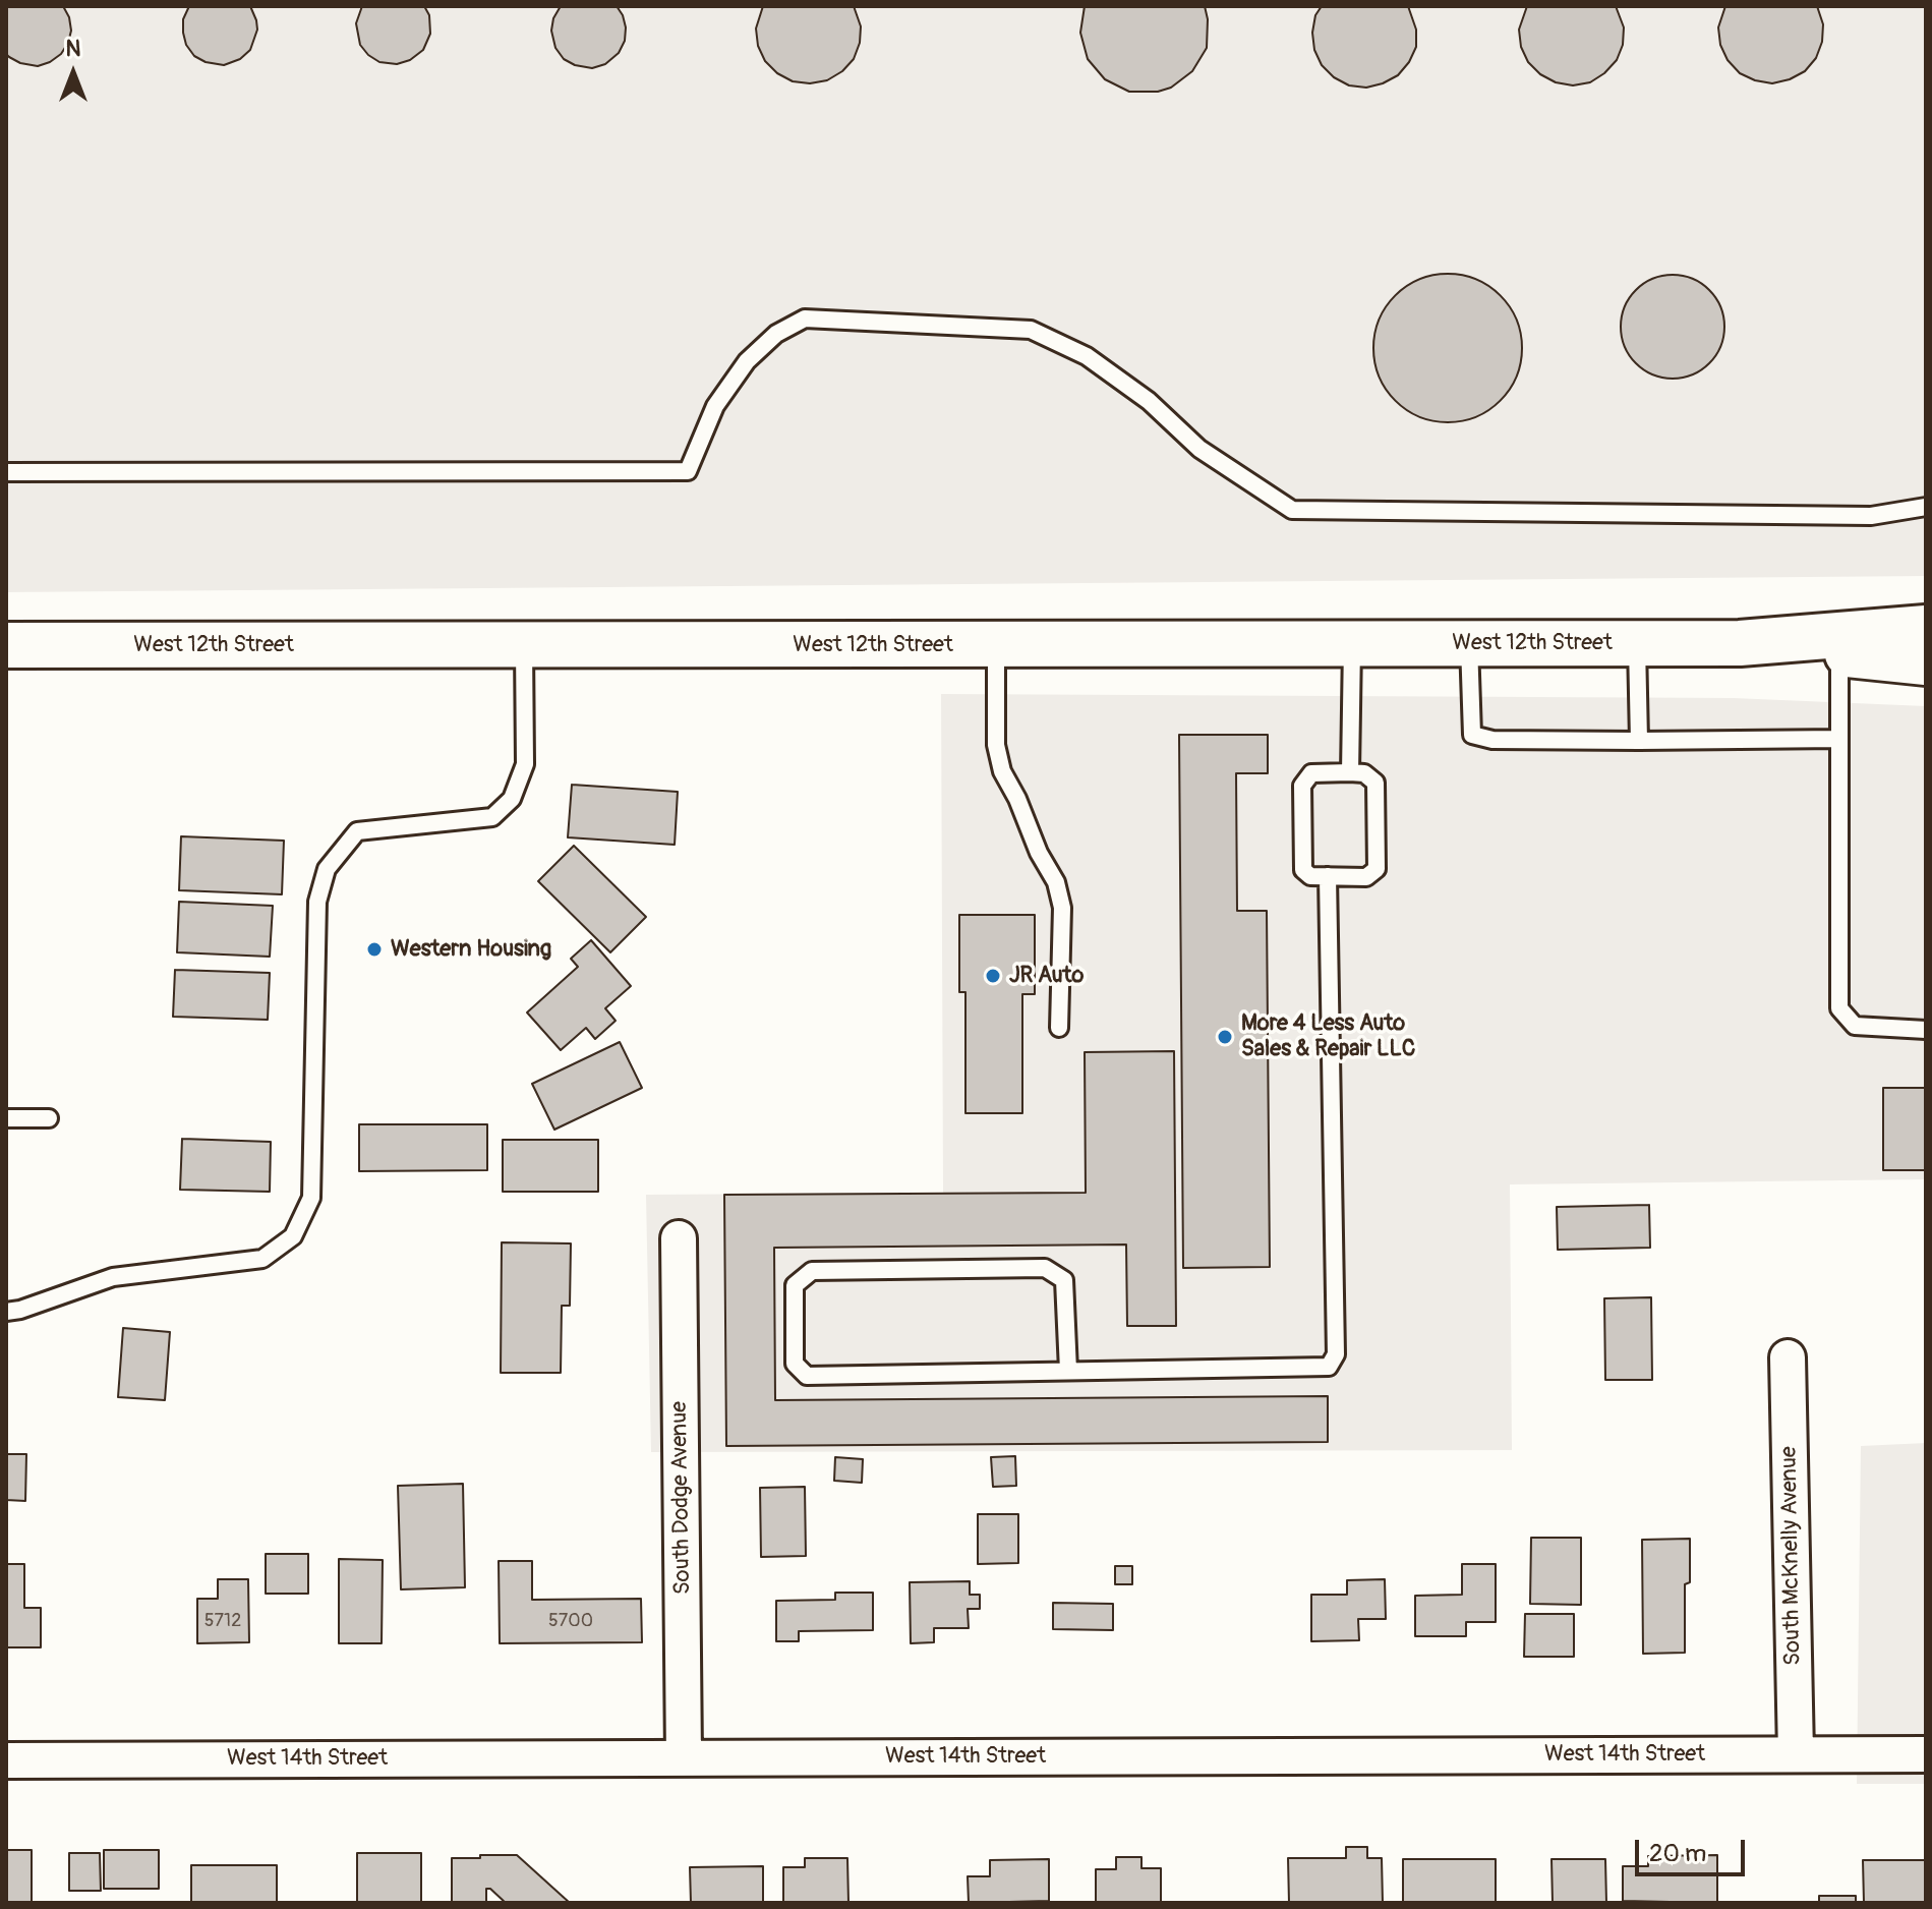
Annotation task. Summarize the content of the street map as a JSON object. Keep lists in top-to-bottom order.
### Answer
{
  "streets": {
    "main road": ["West 12th Street"],
    "street": ["South Dodge Avenue", "South McKnelly Avenue", "West 14th Street"]
  },
  "crossings": [
    ["South Dodge Avenue", "West 14th Street"],
    ["South McKnelly Avenue", "West 14th Street"]
  ],
  "places": ["Western Housing", "JR Auto", "More 4 Less Auto Sales & Repair LLC"],
  "house_numbers": ["5712", "5700"],
  "scale_bar": "20 m",
  "north": "top"
}
